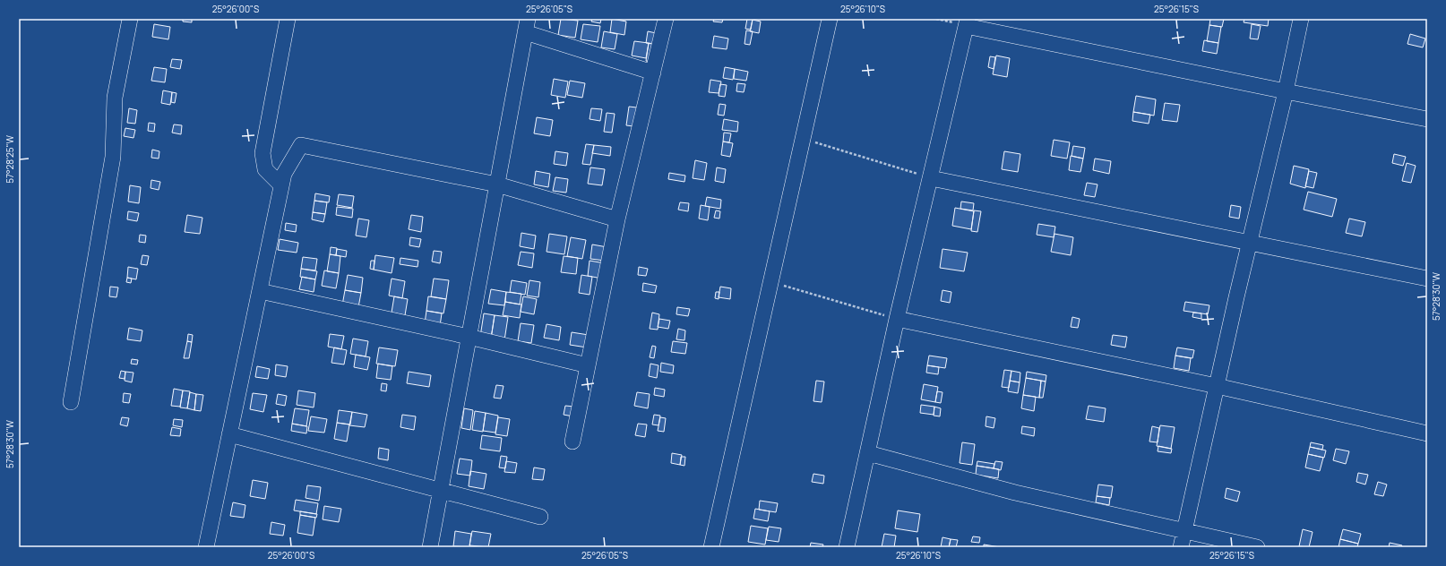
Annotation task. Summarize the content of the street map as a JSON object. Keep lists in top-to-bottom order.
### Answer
{
  "coordinates": [
    "25°26'00\"S",
    "25°26'05\"S",
    "25°26'10\"S",
    "25°26'15\"S",
    "57°28'25\"W",
    "57°28'30\"W"
  ]
}
